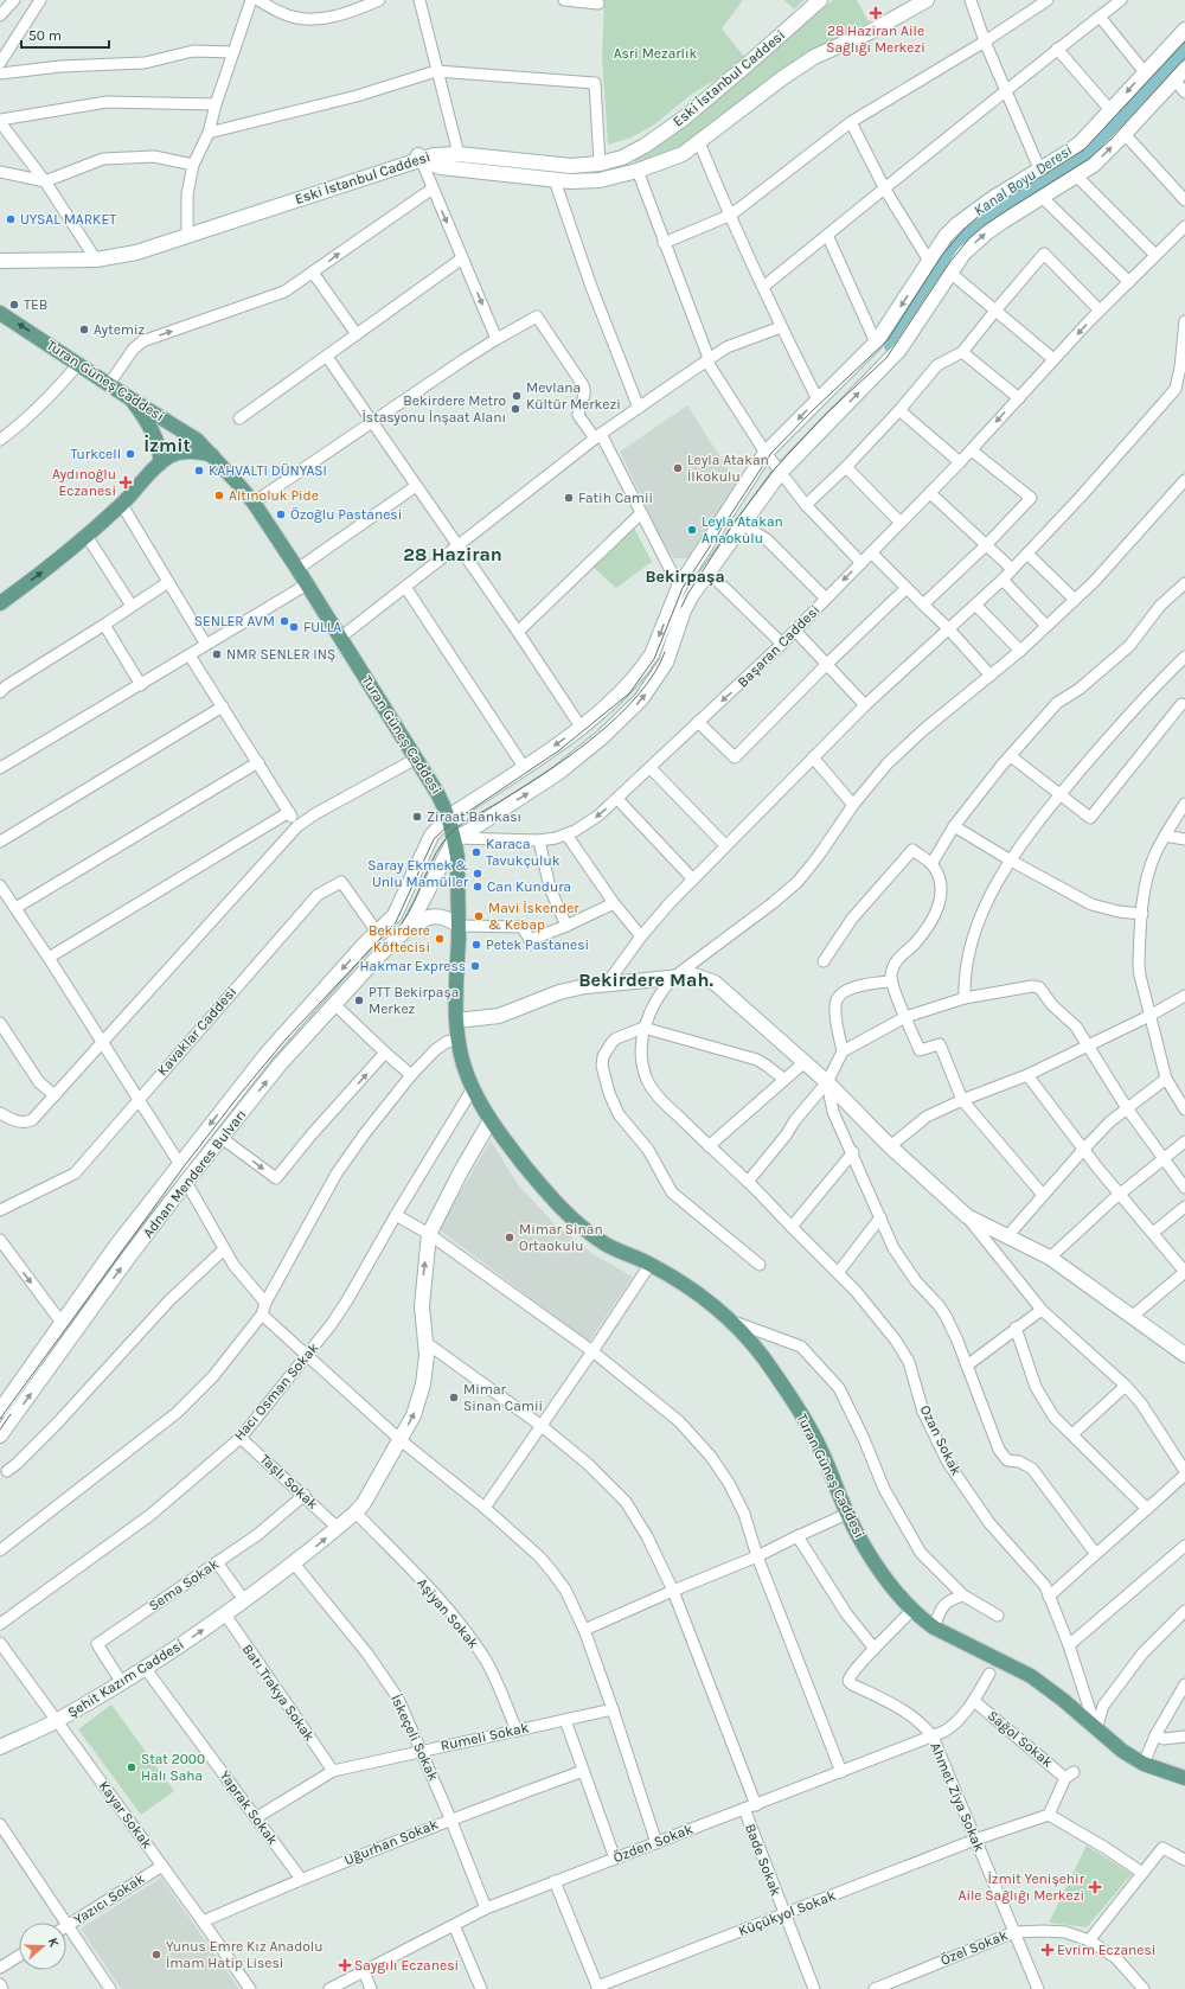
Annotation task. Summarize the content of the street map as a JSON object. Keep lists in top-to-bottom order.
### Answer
{
  "streets": {
    "main road": [
      "Eski İstanbul Caddesi",
      "Turan Güneş Caddesi",
      "Adnan Menderes Bulvarı",
      "Şehit Kazım Caddesi"
    ],
    "street": [
      "Başaran Caddesi",
      "Kavaklar Caddesi",
      "Hacı Osman Sokak",
      "Ozan Sokak",
      "Taşlı Sokak",
      "Sema Sokak",
      "Aşiyan Sokak",
      "Batı Trakya Sokak",
      "Rumeli Sokak",
      "İskeçeli Sokak",
      "Sağol Sokak",
      "Ahmet Ziya Sokak",
      "Yaprak Sokak",
      "Kayar Sokak",
      "Uğurhan Sokak",
      "Özden Sokak",
      "Bade Sokak",
      "Yazıcı Sokak",
      "Küçükyol Sokak",
      "Özel Sokak"
    ]
  },
  "crossings": [
    ["Turan Güneş Caddesi", "Başaran Caddesi"],
    ["Turan Güneş Caddesi", "Adnan Menderes Bulvarı"],
    ["Turan Güneş Caddesi", "Hacı Osman Sokak"],
    ["Turan Güneş Caddesi", "Ozan Sokak"],
    ["Turan Güneş Caddesi", "Ahmet Ziya Sokak"],
    ["Başaran Caddesi", "Adnan Menderes Bulvarı"],
    ["Kavaklar Caddesi", "Adnan Menderes Bulvarı"],
    ["Hacı Osman Sokak", "Taşlı Sokak"],
    ["Taşlı Sokak", "Sema Sokak"],
    ["Taşlı Sokak", "Şehit Kazım Caddesi"],
    ["Sema Sokak", "Şehit Kazım Caddesi"],
    ["Aşiyan Sokak", "Şehit Kazım Caddesi"],
    ["Aşiyan Sokak", "Rumeli Sokak"],
    ["Şehit Kazım Caddesi", "Batı Trakya Sokak"],
    ["Şehit Kazım Caddesi", "İskeçeli Sokak"],
    ["Şehit Kazım Caddesi", "Yaprak Sokak"],
    ["Şehit Kazım Caddesi", "Kayar Sokak"],
    ["Batı Trakya Sokak", "Rumeli Sokak"],
    ["Rumeli Sokak", "İskeçeli Sokak"],
    ["Rumeli Sokak", "Yaprak Sokak"],
    ["İskeçeli Sokak", "Uğurhan Sokak"],
    ["İskeçeli Sokak", "Özden Sokak"],
    ["Sağol Sokak", "Özden Sokak"],
    ["Sağol Sokak", "Küçükyol Sokak"],
    ["Ahmet Ziya Sokak", "Özden Sokak"],
    ["Ahmet Ziya Sokak", "Küçükyol Sokak"],
    ["Ahmet Ziya Sokak", "Özel Sokak"],
    ["Yaprak Sokak", "Uğurhan Sokak"],
    ["Kayar Sokak", "Uğurhan Sokak"],
    ["Kayar Sokak", "Yazıcı Sokak"],
    ["Özden Sokak", "Bade Sokak"],
    ["Bade Sokak", "Küçükyol Sokak"]
  ],
  "one_way": ["Şehit Kazım Caddesi"],
  "districts": [
    "İzmit",
    "28 Haziran",
    "Bekirpaşa",
    "Bekirdere Mah."
  ],
  "water": ["Kanal Boyu Deresi"],
  "parks": ["Asri Mezarlık"],
  "places": {
    "health": [
      "28 Haziran Aile Sağlığı Merkezi",
      "Aydınoğlu Eczanesi",
      "İzmit Yenişehir Aile Sağlığı Merkezi",
      "Evrim Eczanesi",
      "Saygılı Eczanesi"
    ],
    "other": [
      "UYSAL MARKET",
      "TEB",
      "Aytemiz",
      "Mevlana Kültür Merkezi",
      "Bekirdere Metro İstasyonu İnşaat Alanı",
      "Turkcell",
      "Leyla Atakan İlkokulu",
      "KAHVALTI DÜNYASI",
      "Altınoluk Pide",
      "Fatih Camii",
      "Özoğlu Pastanesi",
      "Leyla Atakan Anaokulu",
      "SENLER AVM",
      "FULLA",
      "NMR SENLER INŞ",
      "Ziraat Bankası",
      "Karaca Tavukçuluk",
      "Saray Ekmek & Unlu Mamüller",
      "Can Kundura",
      "Mavi İskender & Kebap",
      "Bekirdere Köftecisi",
      "Petek Pastanesi",
      "Hakmar Express",
      "PTT Bekirpaşa Merkez",
      "Mimar Sinan Ortaokulu",
      "Mimar Sinan Camii",
      "Stat 2000 Halı Saha",
      "Yunus Emre Kız Anadolu İmam Hatip Lisesi"
    ]
  },
  "scale_bar": "50 m",
  "north": "right"
}
